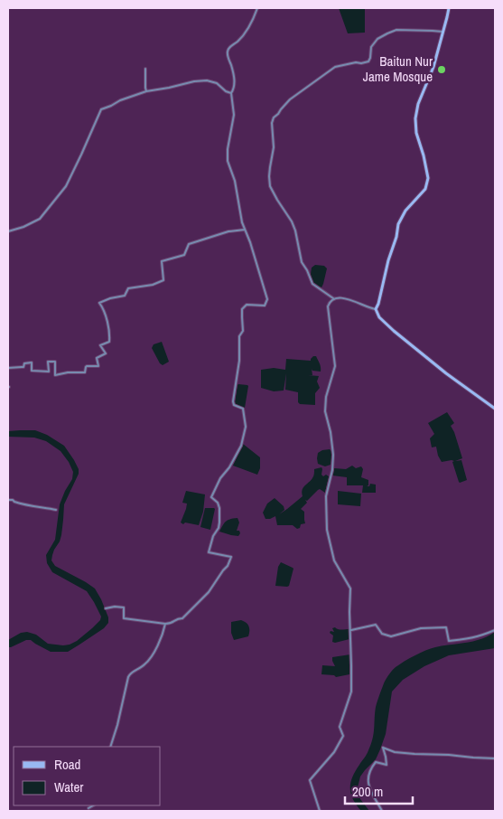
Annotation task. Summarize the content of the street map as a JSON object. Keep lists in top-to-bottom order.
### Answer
{
  "places": ["Baitun Nur Jame Mosque"],
  "legend": ["Road", "Water"],
  "scale_bar": "200 m"
}
